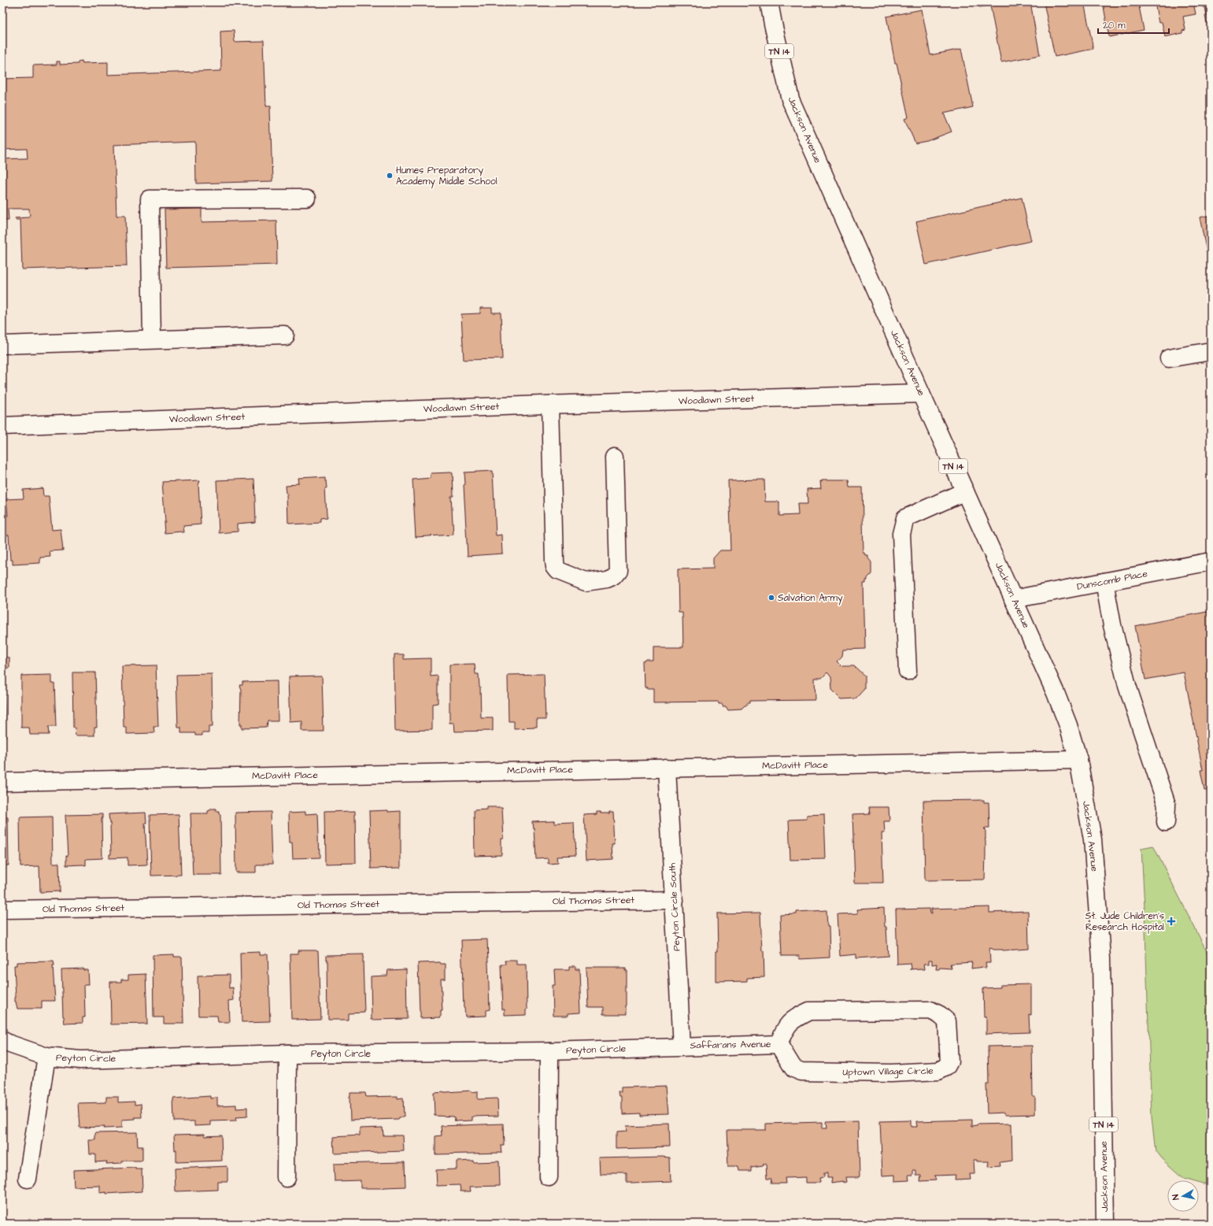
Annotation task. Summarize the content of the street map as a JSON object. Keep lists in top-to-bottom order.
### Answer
{
  "streets": {
    "street": [
      "TN 14",
      "Jackson Avenue",
      "Woodlawn Street",
      "Dunscomb Place",
      "McDavitt Place",
      "Old Thomas Street",
      "Peyton Circle South",
      "Saffarans Avenue",
      "Peyton Circle",
      "Uptown Village Circle"
    ]
  },
  "crossings": [
    ["Jackson Avenue", "Woodlawn Street"],
    ["Jackson Avenue", "Dunscomb Place"],
    ["Jackson Avenue", "McDavitt Place"],
    ["McDavitt Place", "Peyton Circle South"],
    ["Old Thomas Street", "Peyton Circle South"],
    ["Peyton Circle South", "Saffarans Avenue"],
    ["Peyton Circle South", "Peyton Circle"],
    ["Saffarans Avenue", "Peyton Circle"],
    ["Saffarans Avenue", "Uptown Village Circle"]
  ],
  "places": {
    "other": ["Humes Preparatory Academy Middle School", "Salvation Army"],
    "health": ["St. Jude Children's Research Hospital"]
  },
  "scale_bar": "20 m",
  "north": "left"
}
